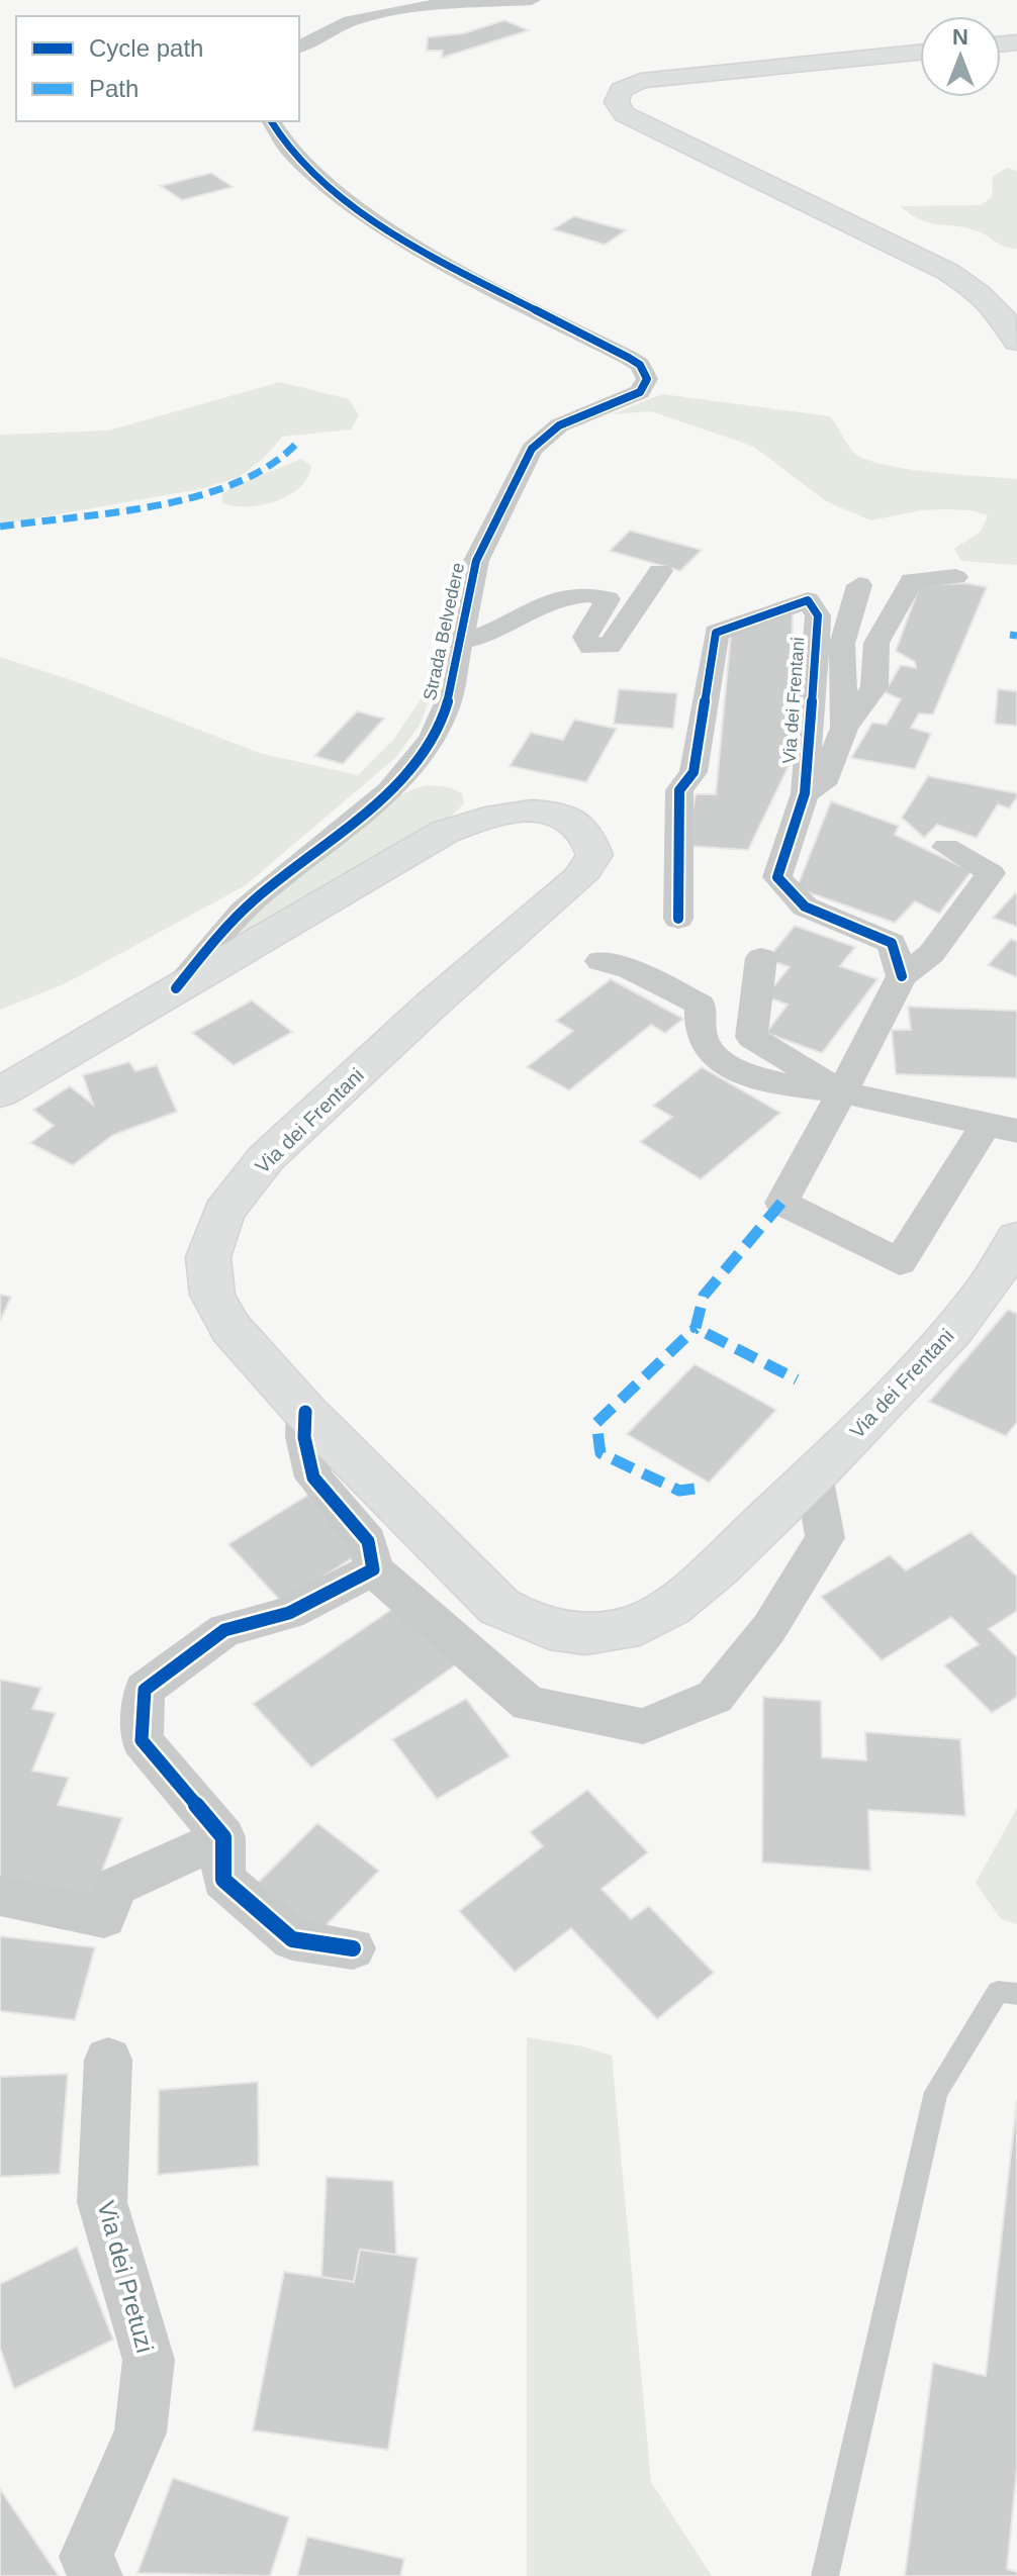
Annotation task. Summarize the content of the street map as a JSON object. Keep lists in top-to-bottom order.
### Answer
{
  "streets": {
    "main road": ["Via dei Frentani"],
    "street": ["Strada Belvedere", "Via dei Pretuzi"]
  },
  "crossings": [
    ["Strada Belvedere", "Via dei Frentani"]
  ],
  "legend": ["Cycle path", "Path"],
  "north": "top"
}
